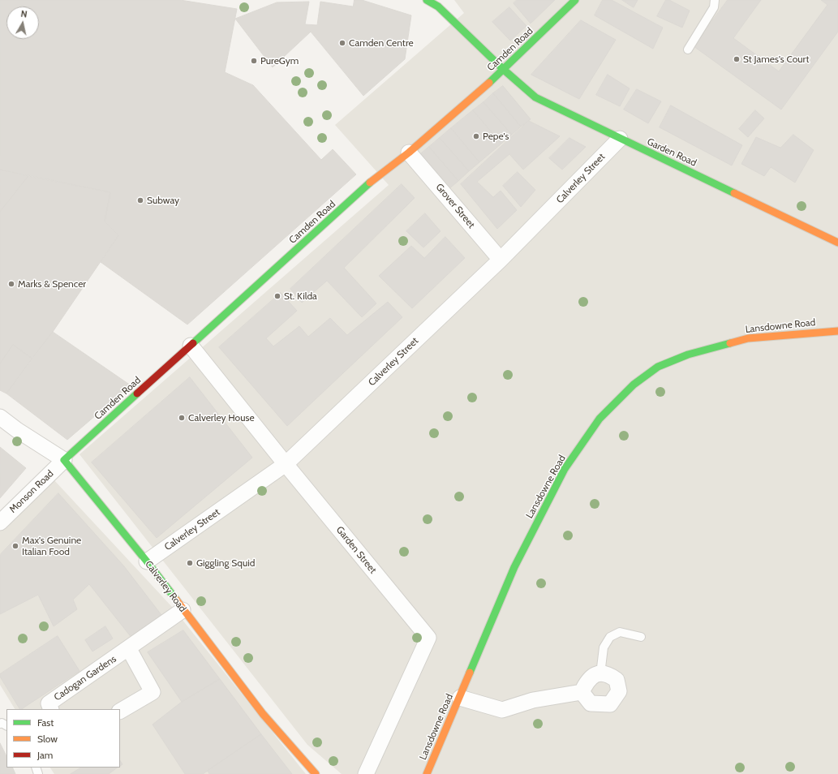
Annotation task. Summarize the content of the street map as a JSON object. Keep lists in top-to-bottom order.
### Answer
{
  "streets": {
    "street": [
      "Camden Road",
      "Garden Road",
      "Calverley Street",
      "Grover Street",
      "Lansdowne Road",
      "Monson Road",
      "Garden Street",
      "Calverley Road",
      "Cadogan Gardens"
    ]
  },
  "crossings": [
    ["Camden Road", "Garden Road"],
    ["Camden Road", "Grover Street"],
    ["Camden Road", "Monson Road"],
    ["Camden Road", "Garden Street"],
    ["Camden Road", "Calverley Road"],
    ["Garden Road", "Calverley Street"],
    ["Calverley Street", "Grover Street"],
    ["Calverley Street", "Garden Street"],
    ["Calverley Street", "Calverley Road"],
    ["Monson Road", "Calverley Road"],
    ["Calverley Road", "Cadogan Gardens"]
  ],
  "places": [
    "Camden Centre",
    "St James's Court",
    "PureGym",
    "Pepe's",
    "Subway",
    "Marks & Spencer",
    "St. Kilda",
    "Calverley House",
    "Max's Genuine Italian Food",
    "Giggling Squid"
  ],
  "legend": ["Fast", "Slow", "Jam"],
  "north": "top"
}
